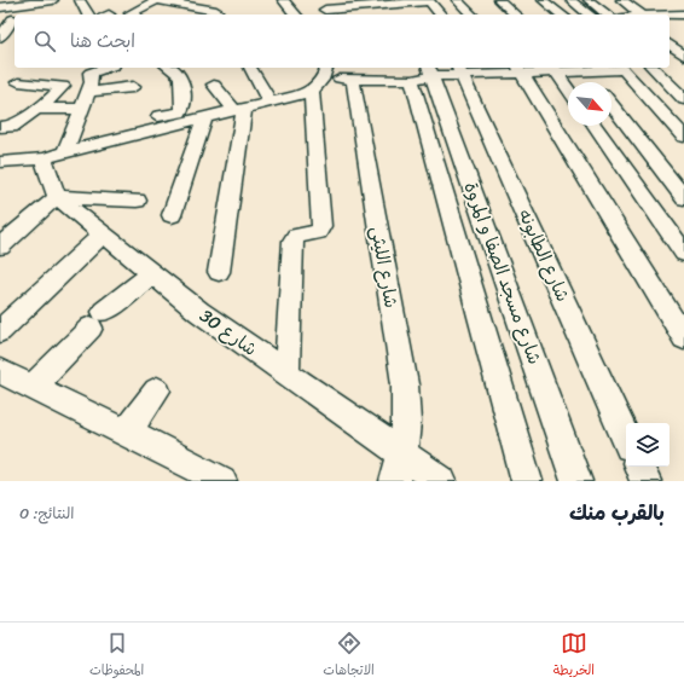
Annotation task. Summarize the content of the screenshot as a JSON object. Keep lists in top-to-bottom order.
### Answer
{
  "streets": {
    "street": [
      "شارع الطابونه",
      "شارع الليثى",
      "شارع مسجد الصفا و المروة",
      "شارع 30"
    ]
  },
  "crossings": [
    ["شارع الليثى", "شارع 30"]
  ],
  "north": "bottom right",
  "page": {
    "search": "ابحث هنا",
    "heading": ["بالقرب منك", "النتائج: 0"],
    "nav": ["الخريطة", "الاتجاهات", "المحفوظات"]
  }
}
